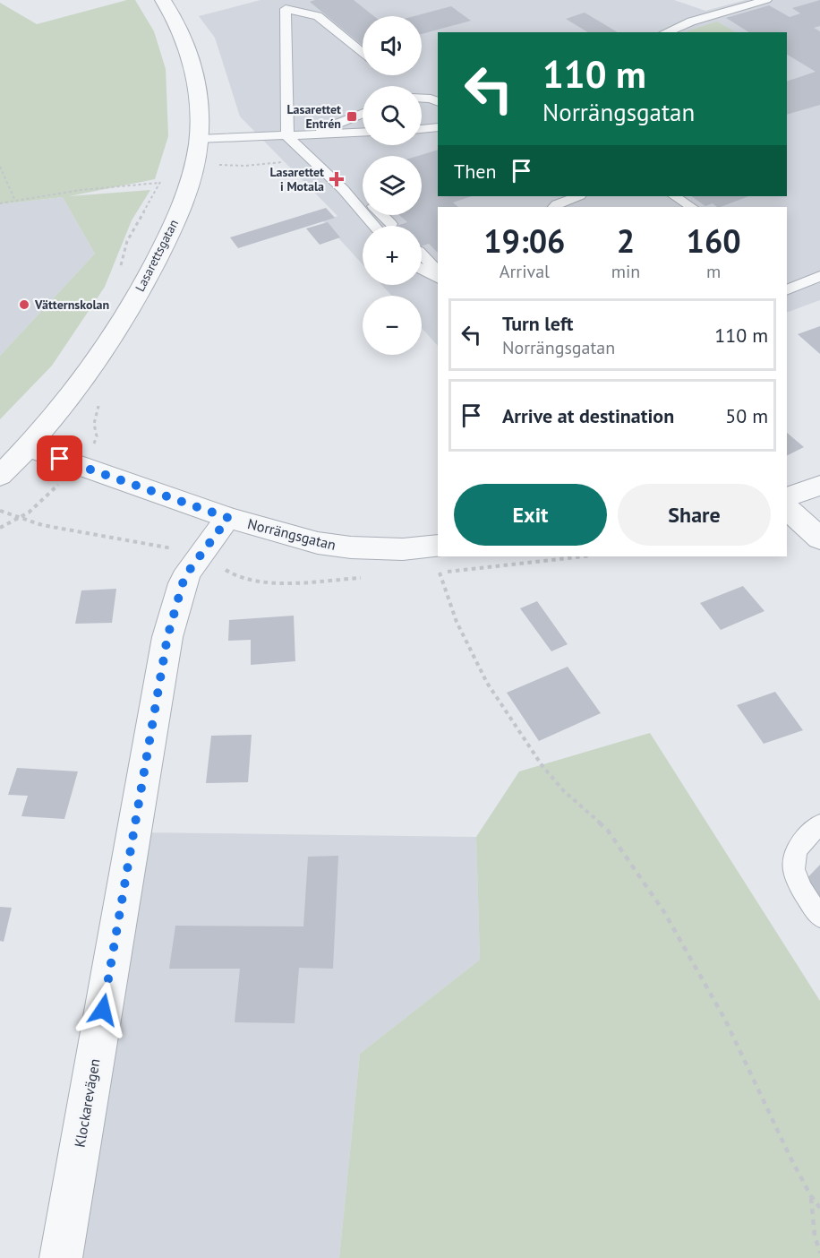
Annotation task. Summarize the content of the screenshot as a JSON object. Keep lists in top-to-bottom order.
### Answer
{
  "streets": {
    "street": ["Lasarettsgatan", "Norrängsgatan", "Klockarevägen"]
  },
  "crossings": [
    ["Lasarettsgatan", "Norrängsgatan"],
    ["Norrängsgatan", "Klockarevägen"]
  ],
  "places": {
    "transit": ["Lasarettet Entrén"],
    "health": ["Lasarettet i Motala"],
    "other": ["Vätternskolan"]
  },
  "page": {
    "map_buttons": ["+", "−"],
    "turn": ["110 m", "Norrängsgatan"],
    "then": "Then",
    "eta": [
      "19:06",
      "Arrival",
      "2",
      "min",
      "160",
      "m"
    ],
    "list": [
      {
        "name": "Turn left",
        "note": "Norrängsgatan",
        "value": "110 m"
      },
      {
        "name": "Arrive at destination",
        "value": "50 m"
      }
    ],
    "buttons": ["Exit", "Share"]
  }
}
